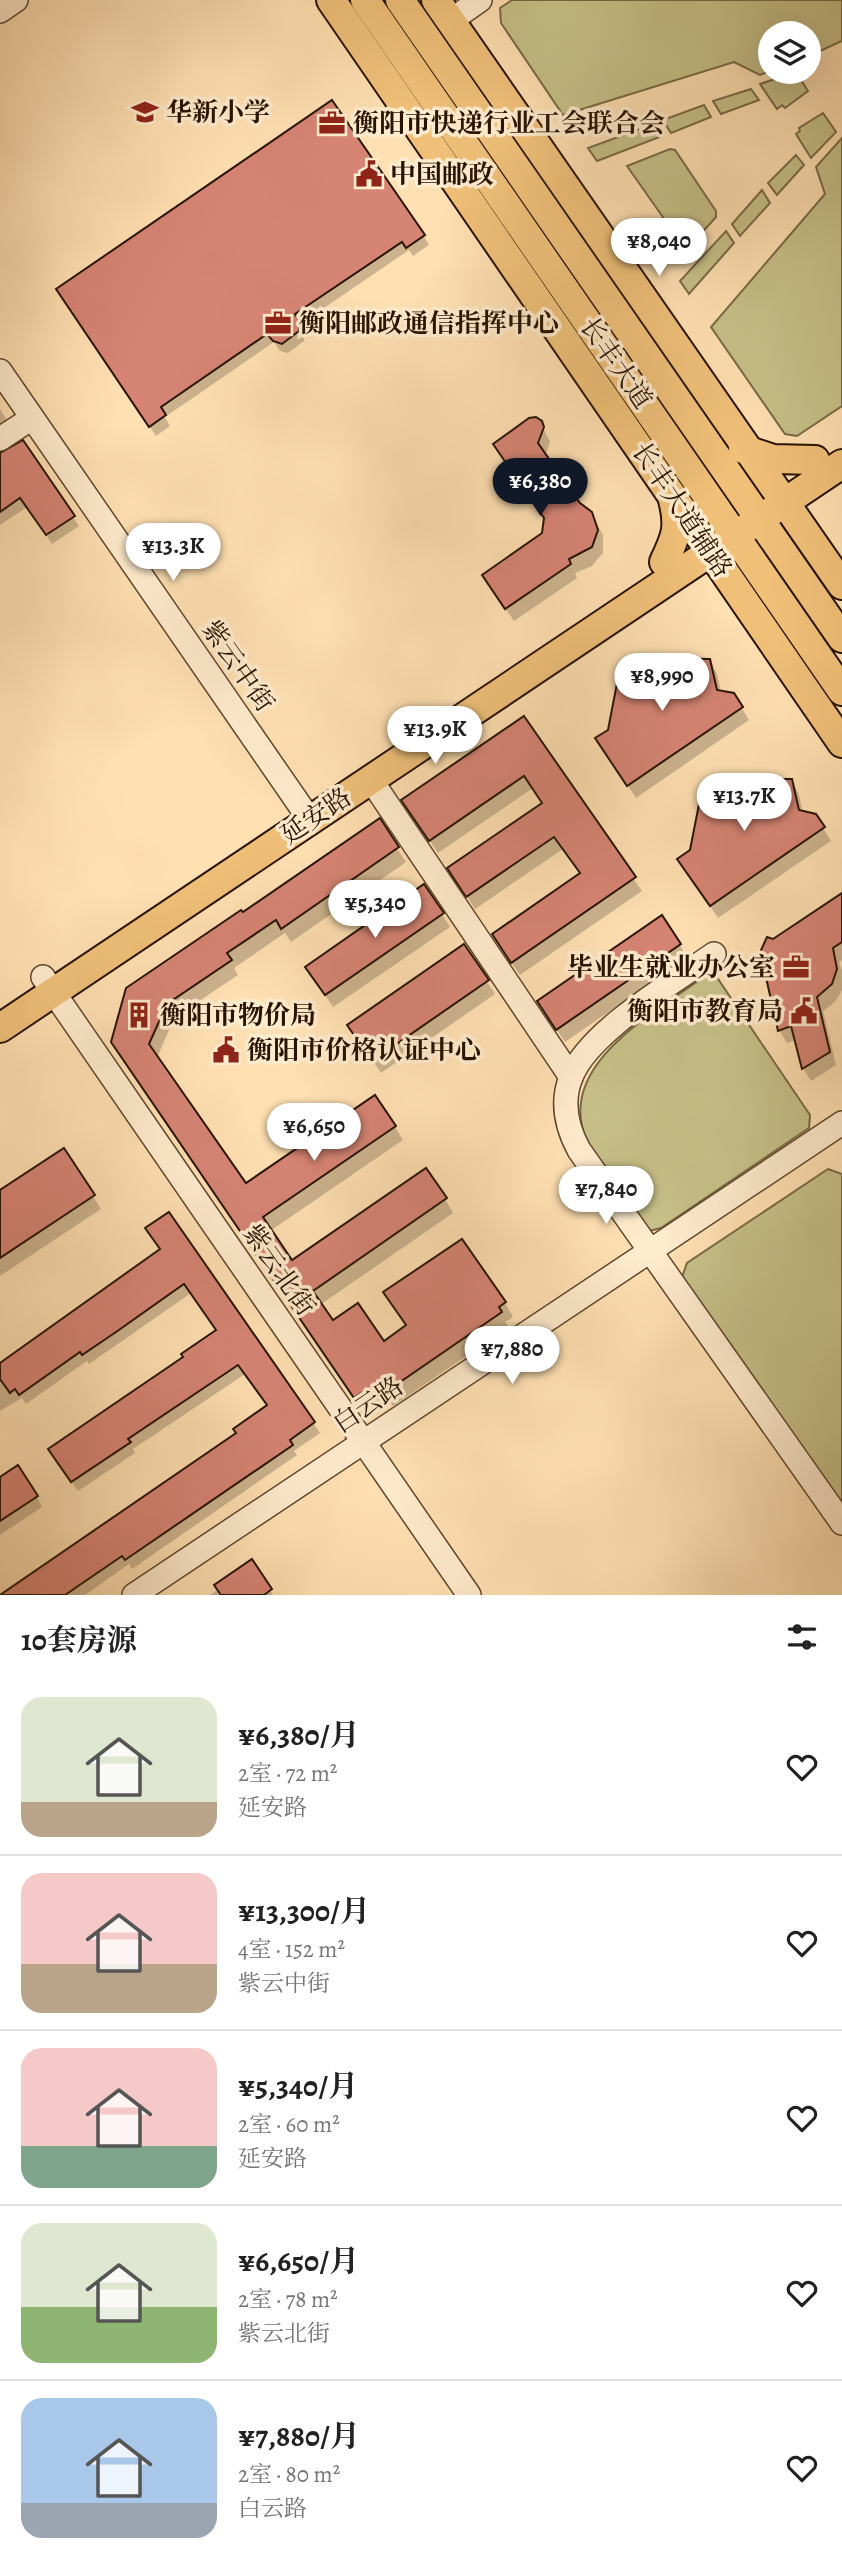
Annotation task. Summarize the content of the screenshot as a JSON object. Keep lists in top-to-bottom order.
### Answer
{
  "streets": {
    "main road": ["长丰大道", "长丰大道辅路", "延安路"],
    "street": ["紫云中街", "紫云北街", "白云路"]
  },
  "crossings": [
    ["长丰大道", "长丰大道辅路"],
    ["长丰大道", "延安路"],
    ["长丰大道辅路", "延安路"],
    ["紫云中街", "延安路"],
    ["延安路", "紫云北街"],
    ["紫云北街", "白云路"]
  ],
  "places": {
    "school or university": ["华新小学"],
    "office": ["衡阳市快递行业工会联合会", "衡阳邮政通信指挥中心", "毕业生就业办公室"],
    "public building": ["中国邮政", "衡阳市教育局", "衡阳市价格认证中心"],
    "building": ["衡阳市物价局"]
  },
  "page": {
    "price": [
      "¥8,040",
      "¥6,380",
      "¥13.3K",
      "¥8,990",
      "¥13.9K",
      "¥13.7K",
      "¥5,340",
      "¥6,650",
      "¥7,840",
      "¥7,880"
    ],
    "heading": "10套房源",
    "list": [
      {
        "name": "¥6,380/月",
        "note": "2室 · 72 m² · 延安路"
      },
      {
        "name": "¥13,300/月",
        "note": "4室 · 152 m² · 紫云中街"
      },
      {
        "name": "¥5,340/月",
        "note": "2室 · 60 m² · 延安路"
      },
      {
        "name": "¥6,650/月",
        "note": "2室 · 78 m² · 紫云北街"
      },
      {
        "name": "¥7,880/月",
        "note": "2室 · 80 m² · 白云路"
      }
    ]
  }
}
